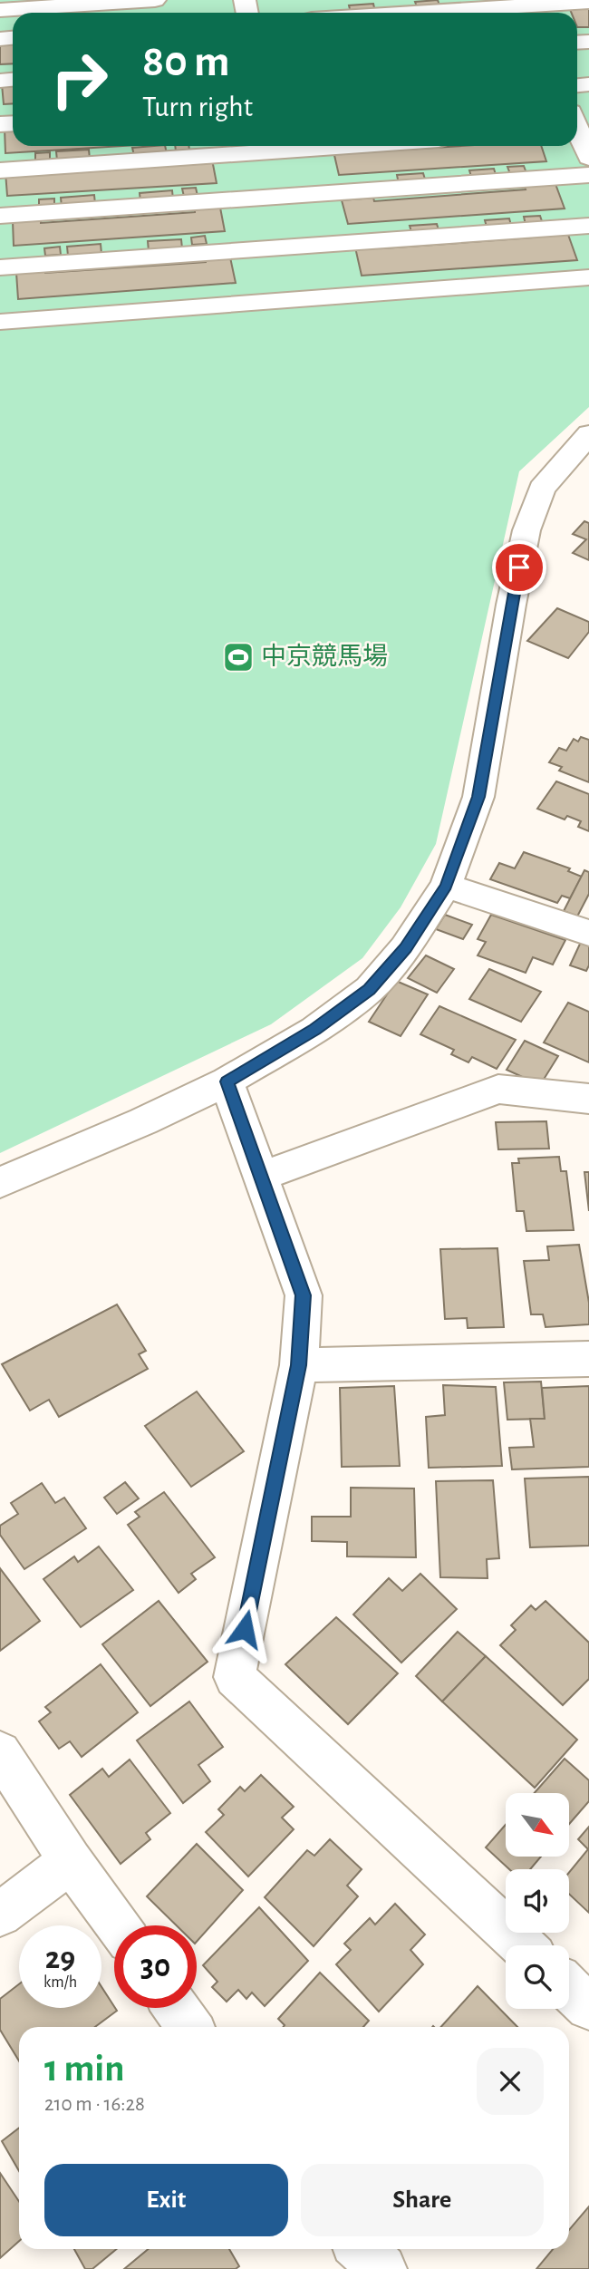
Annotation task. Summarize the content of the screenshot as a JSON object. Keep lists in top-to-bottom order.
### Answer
{
  "places": {
    "sports": ["中京競馬場"]
  },
  "north": "bottom right",
  "page": {
    "turn": ["80 m", "Turn right"],
    "speed": "29 km/h",
    "limit": "30",
    "heading": ["1 min", "210 m · 16:28"],
    "buttons": ["Exit", "Share"]
  }
}
